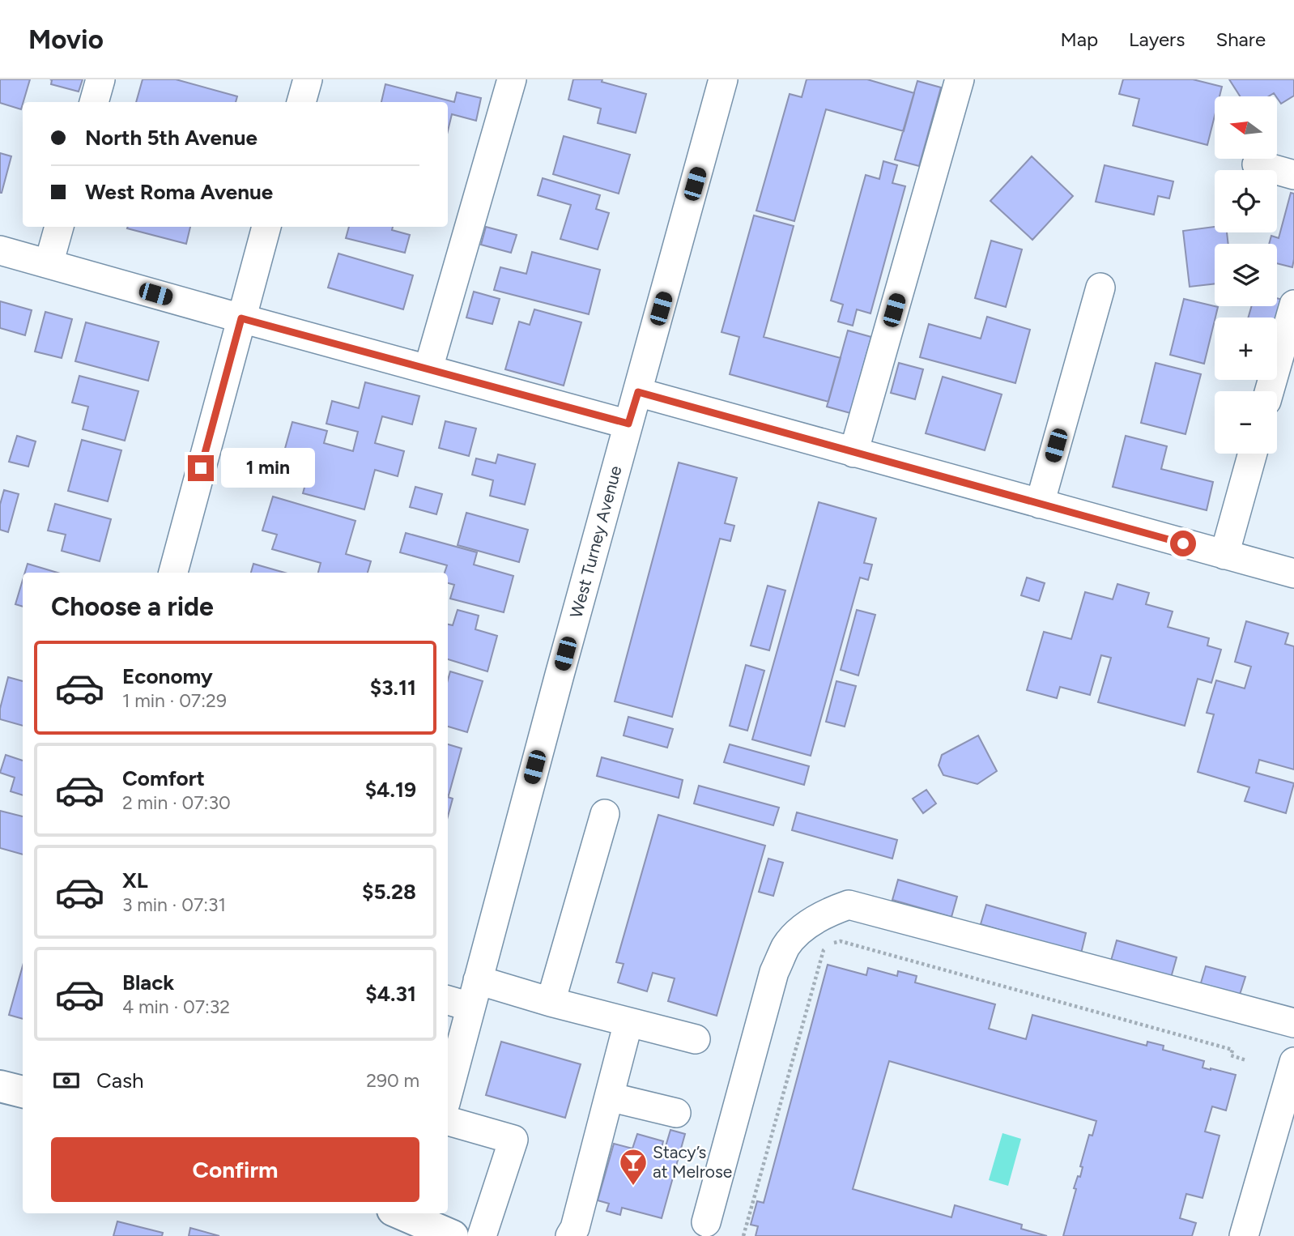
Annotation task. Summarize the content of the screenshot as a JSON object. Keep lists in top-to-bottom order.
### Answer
{
  "streets": {
    "street": ["West Turney Avenue"]
  },
  "places": {
    "bar": ["Stacy’s at Melrose"]
  },
  "north": "left",
  "page": {
    "header": "Movio",
    "nav": ["Map", "Layers", "Share"],
    "map_buttons": ["+", "−"],
    "banner": ["North 5th Avenue", "West Roma Avenue"],
    "bubble": "1 min",
    "heading": "Choose a ride",
    "list": [
      {
        "name": "Economy",
        "note": "1 min · 07:29",
        "value": "$3.11"
      },
      {
        "name": "Comfort",
        "note": "2 min · 07:30",
        "value": "$4.19"
      },
      {
        "name": "XL",
        "note": "3 min · 07:31",
        "value": "$5.28"
      },
      {
        "name": "Black",
        "note": "4 min · 07:32",
        "value": "$4.31"
      }
    ],
    "pay": ["Cash", "290 m"],
    "buttons": "Confirm"
  }
}
